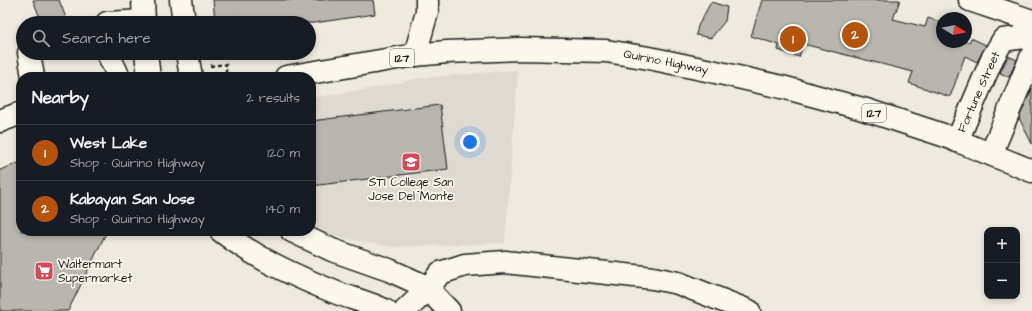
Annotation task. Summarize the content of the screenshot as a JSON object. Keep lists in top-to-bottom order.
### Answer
{
  "streets": {
    "street": ["127", "Quirino Highway", "Fortune Street"]
  },
  "crossings": [
    ["Quirino Highway", "Fortune Street"]
  ],
  "places": {
    "school or university": ["STI College San Jose Del Monte"],
    "supermarket": ["Waltermart Supermarket"]
  },
  "north": "right",
  "page": {
    "search": "Search here",
    "pins": ["2", "1"],
    "heading": ["Nearby", "2 results"],
    "list": [
      {
        "mark": "1",
        "name": "West Lake",
        "note": "Shop · Quirino Highway",
        "value": "120 m"
      },
      {
        "mark": "2",
        "name": "Kabayan San Jose",
        "note": "Shop · Quirino Highway",
        "value": "140 m"
      }
    ],
    "map_buttons": ["+", "−"]
  }
}
